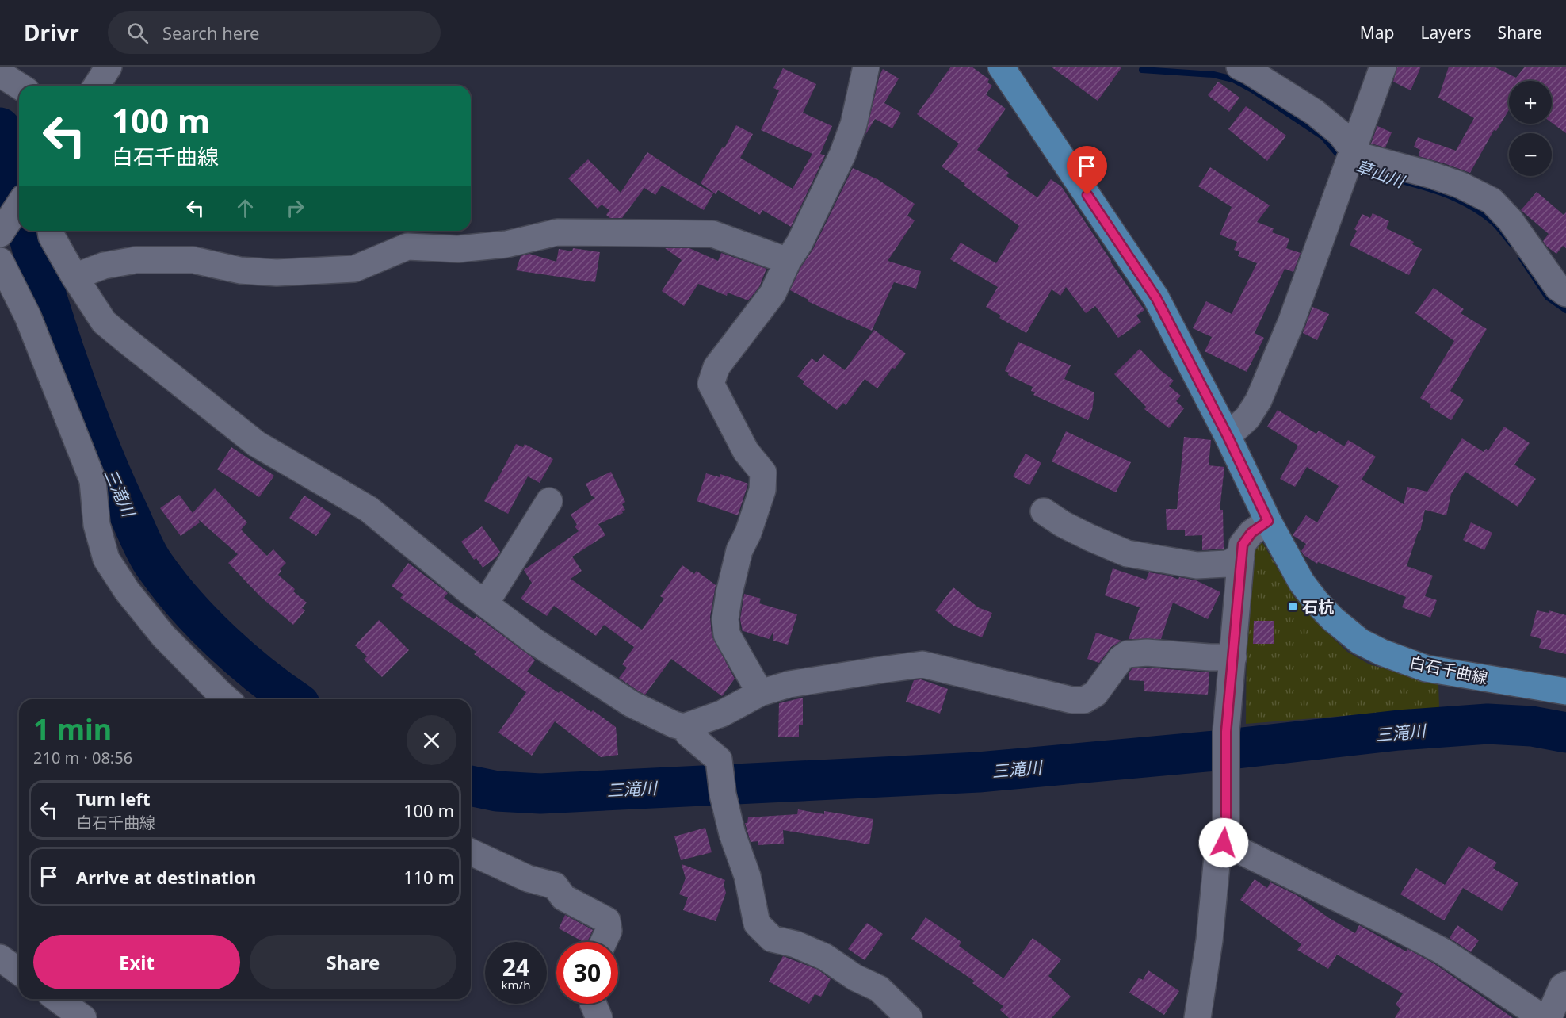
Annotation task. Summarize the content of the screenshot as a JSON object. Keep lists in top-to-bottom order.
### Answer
{
  "streets": {
    "main road": ["白石千曲線"]
  },
  "water": ["草山川", "三滝川"],
  "places": {
    "transit": ["石杭"]
  },
  "page": {
    "header": "Drivr",
    "search": "Search here",
    "nav": ["Map", "Layers", "Share"],
    "map_buttons": ["+", "−"],
    "turn": ["100 m", "白石千曲線"],
    "heading": ["1 min", "210 m · 08:56"],
    "list": [
      {
        "name": "Turn left",
        "note": "白石千曲線",
        "value": "100 m"
      },
      {
        "name": "Arrive at destination",
        "value": "110 m"
      }
    ],
    "buttons": ["Exit", "Share"],
    "speed": "24 km/h",
    "limit": "30"
  }
}
